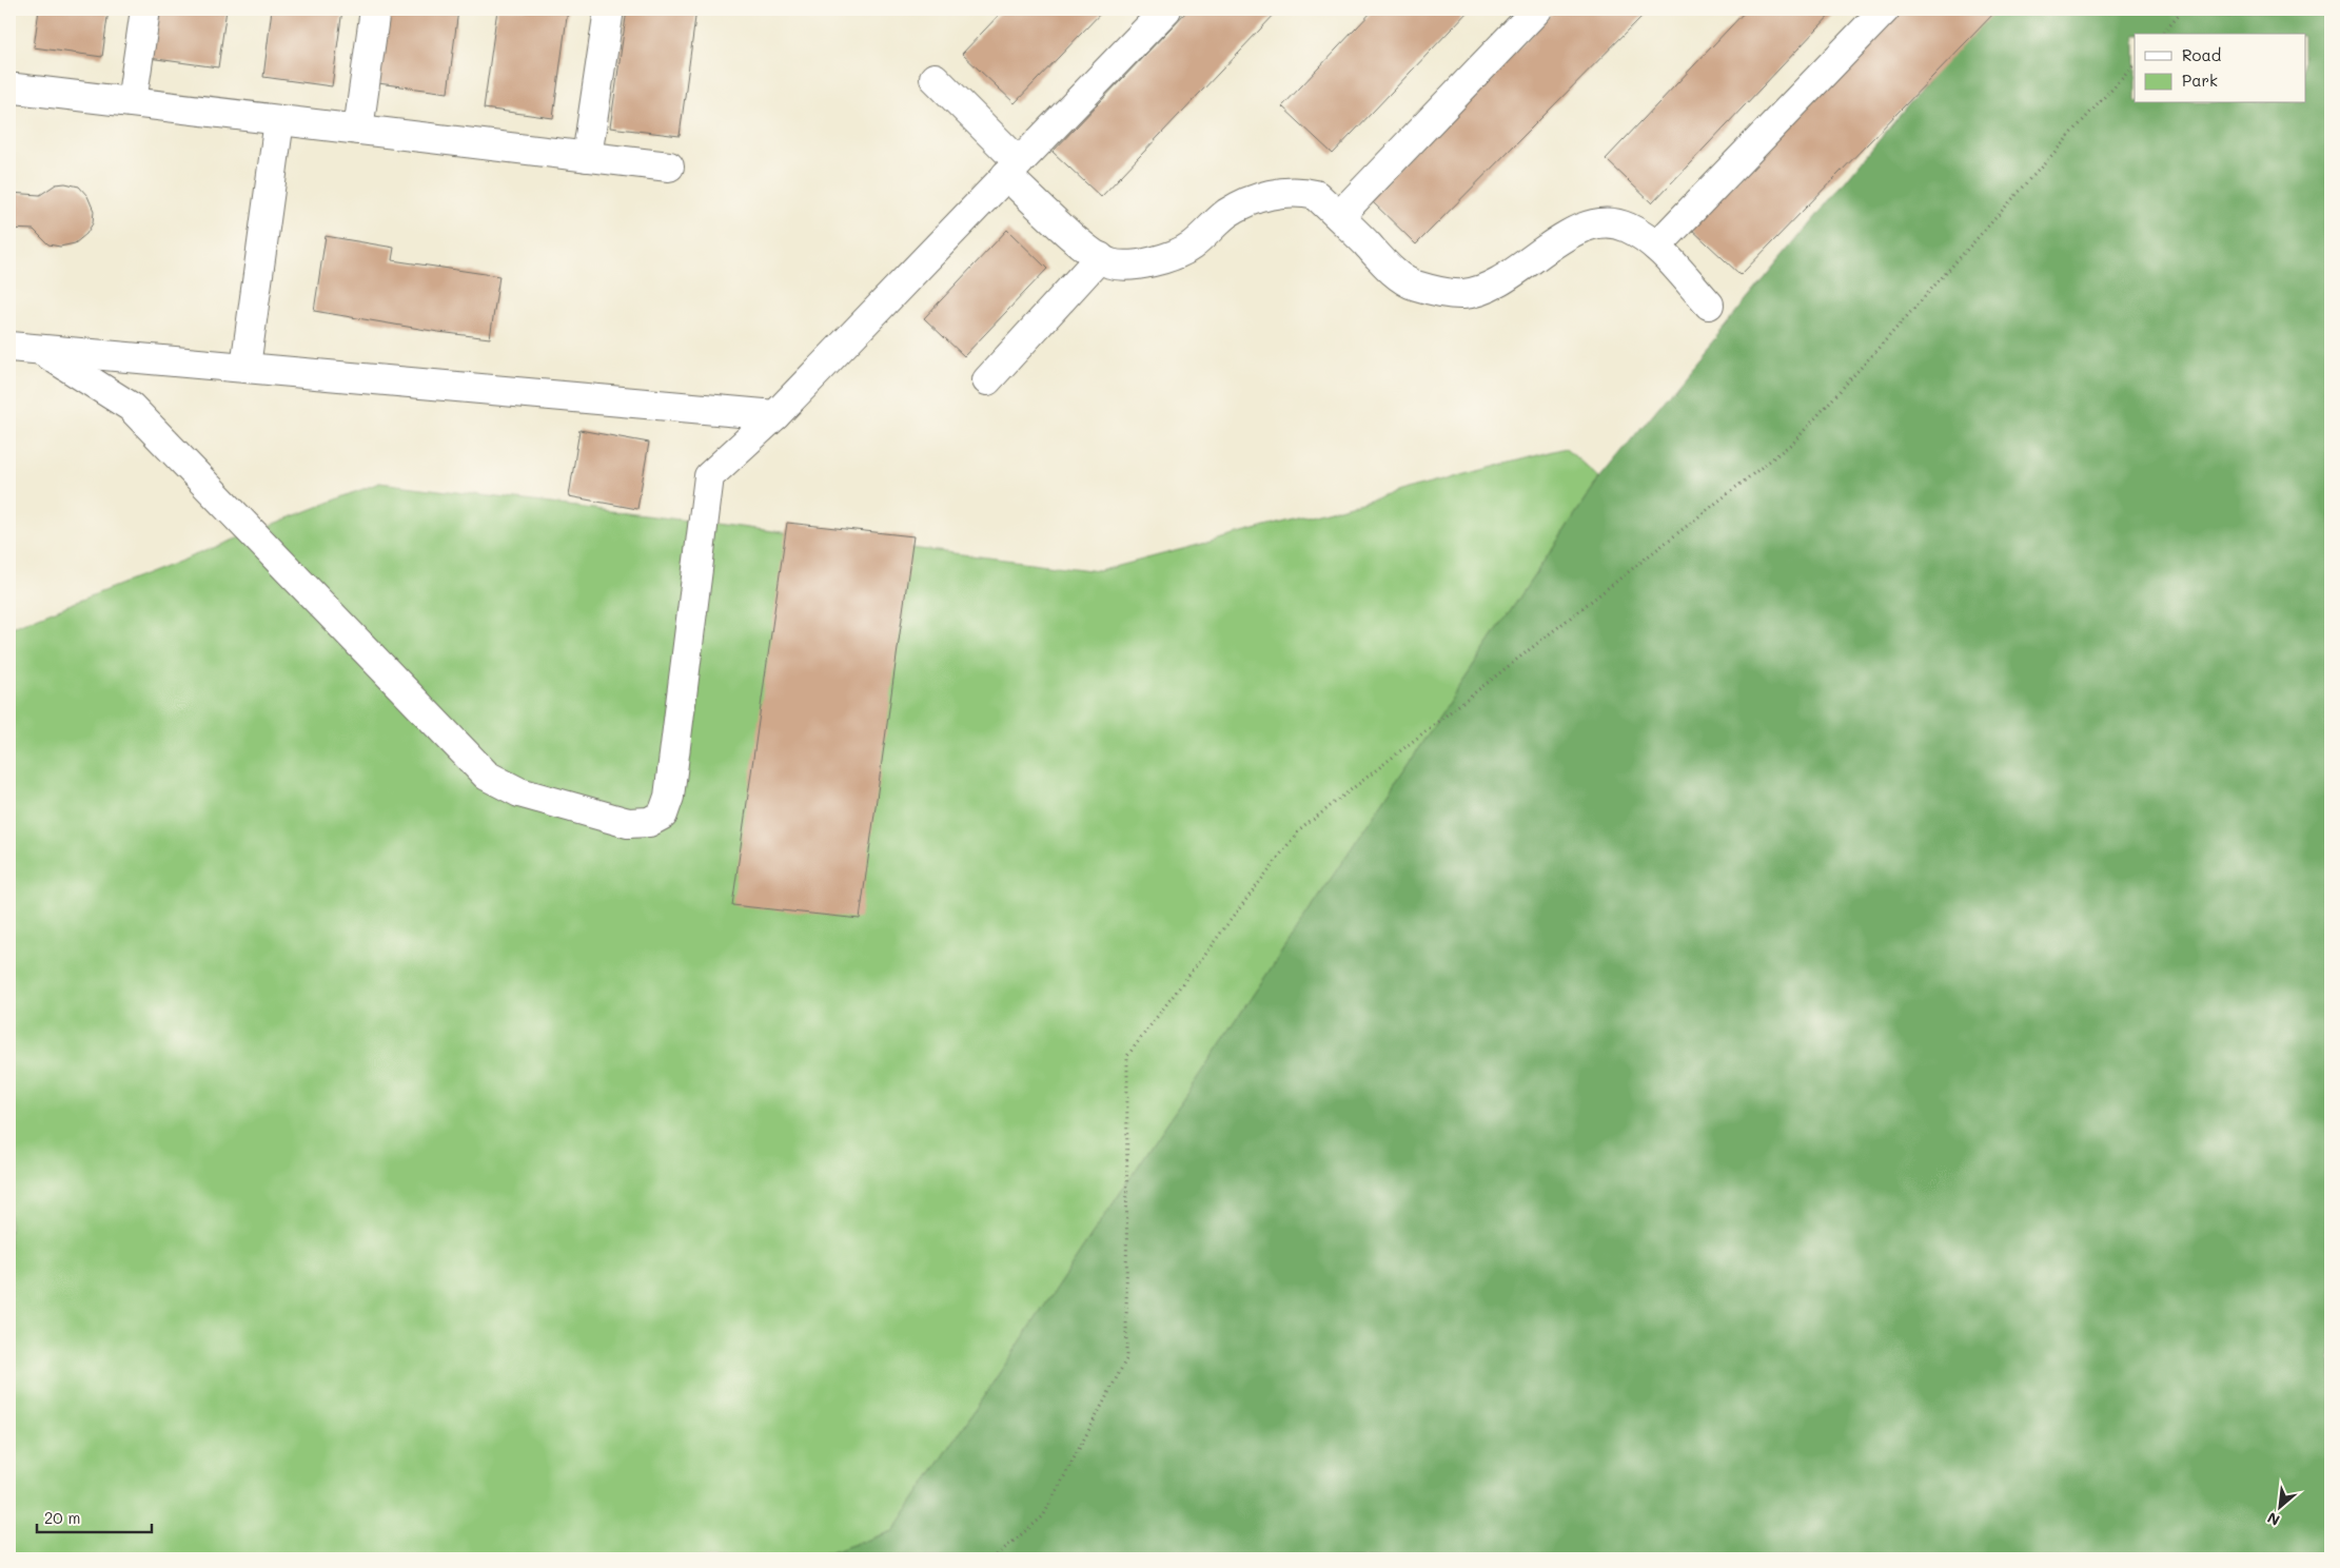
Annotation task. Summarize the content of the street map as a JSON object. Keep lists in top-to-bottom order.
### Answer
{
  "legend": ["Road", "Park"],
  "scale_bar": "20 m",
  "north": "bottom left"
}
